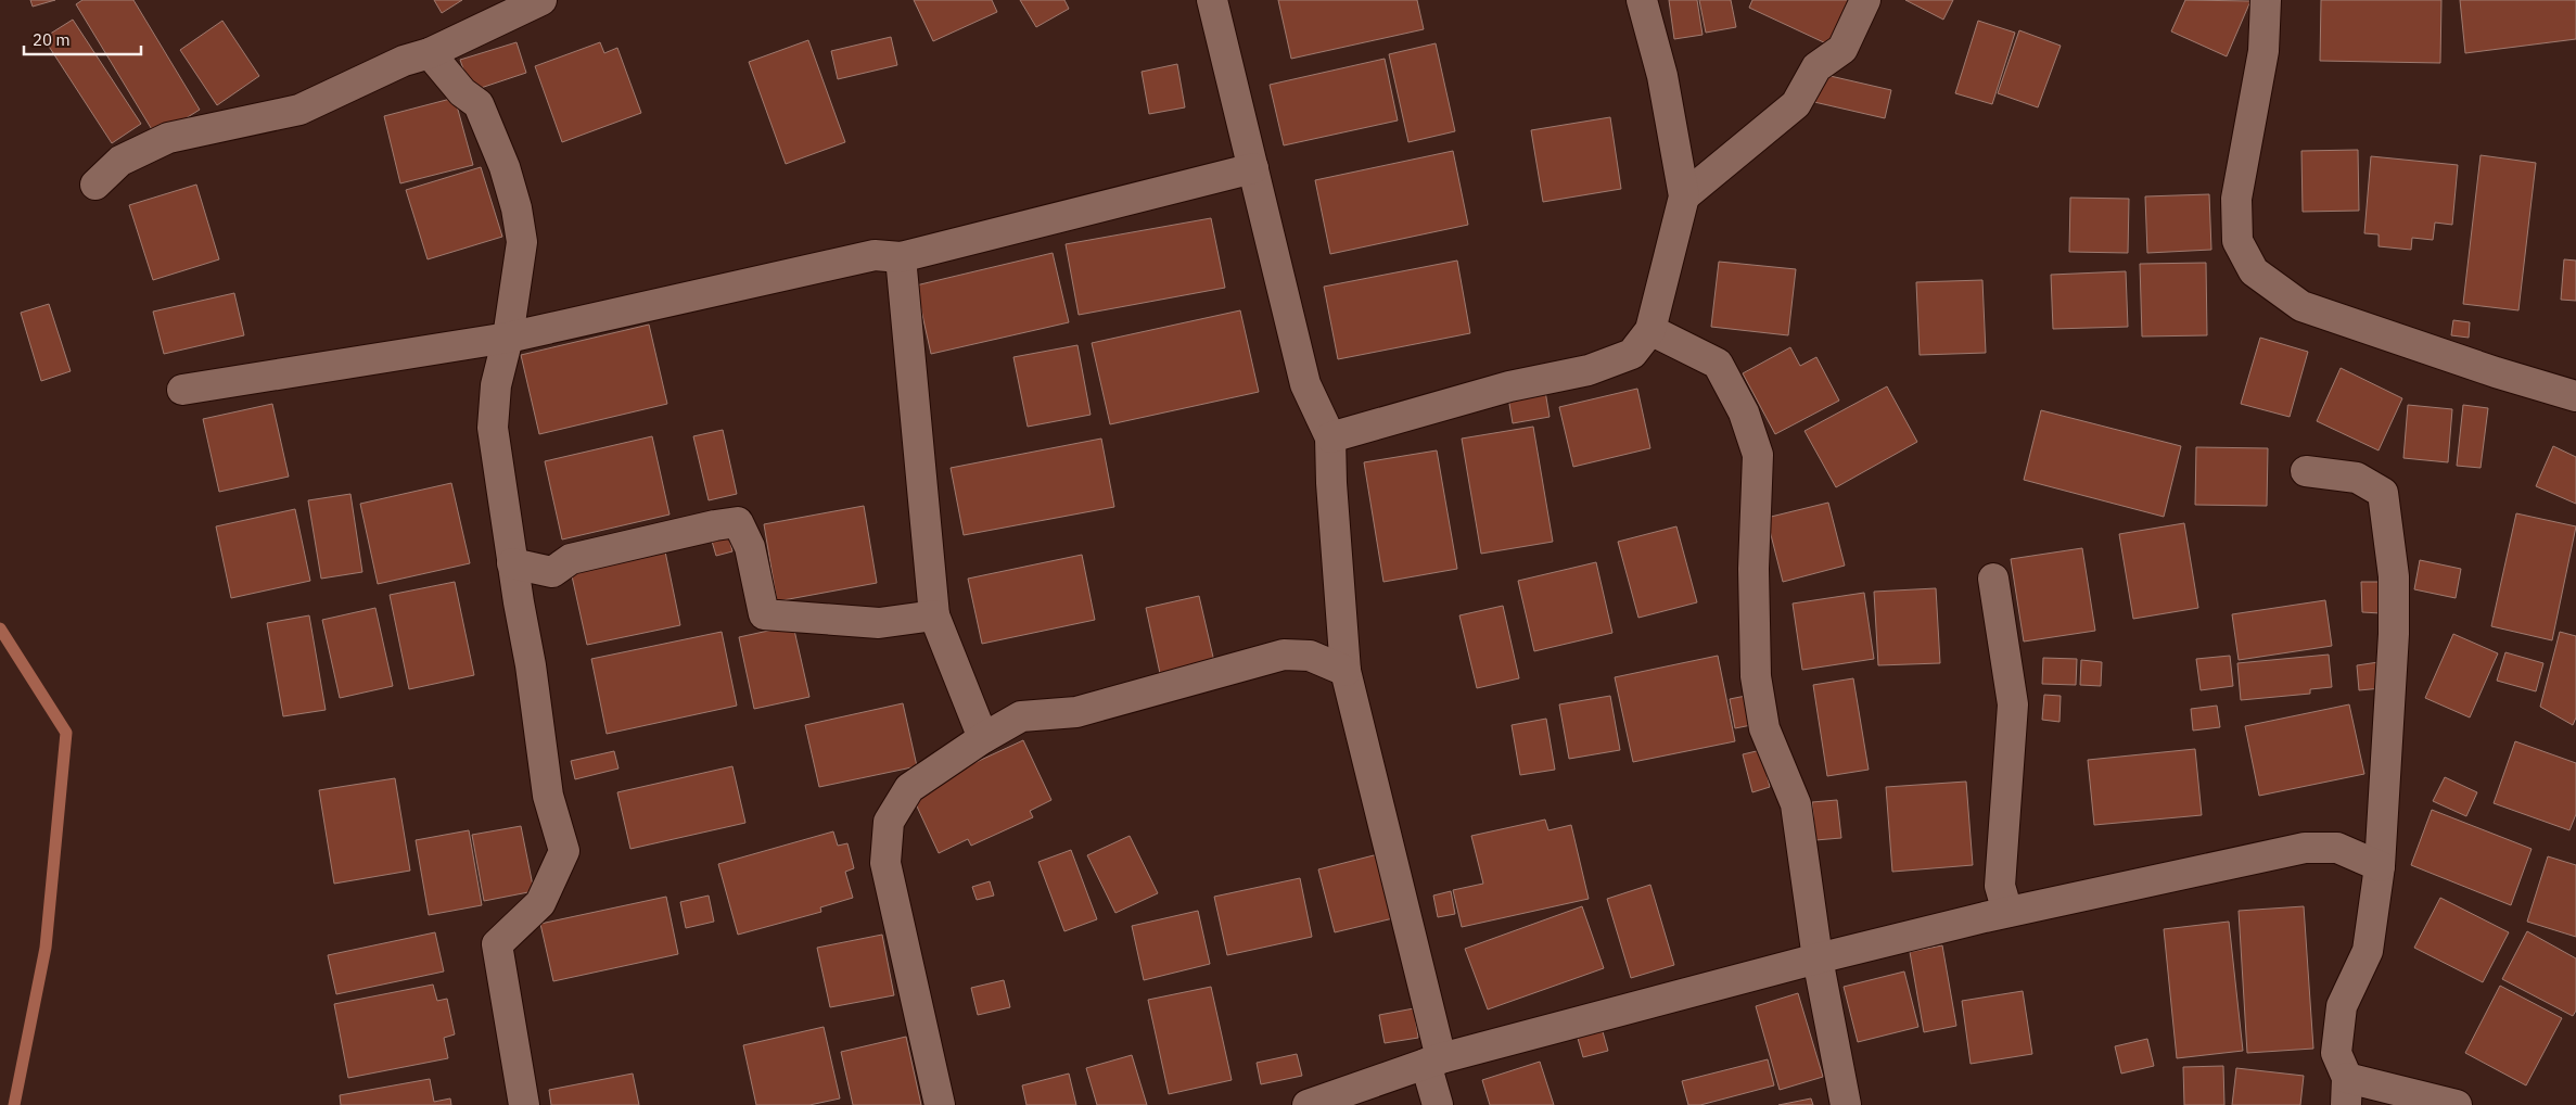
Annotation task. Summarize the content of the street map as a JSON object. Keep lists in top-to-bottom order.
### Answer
{
  "scale_bar": "20 m"
}
